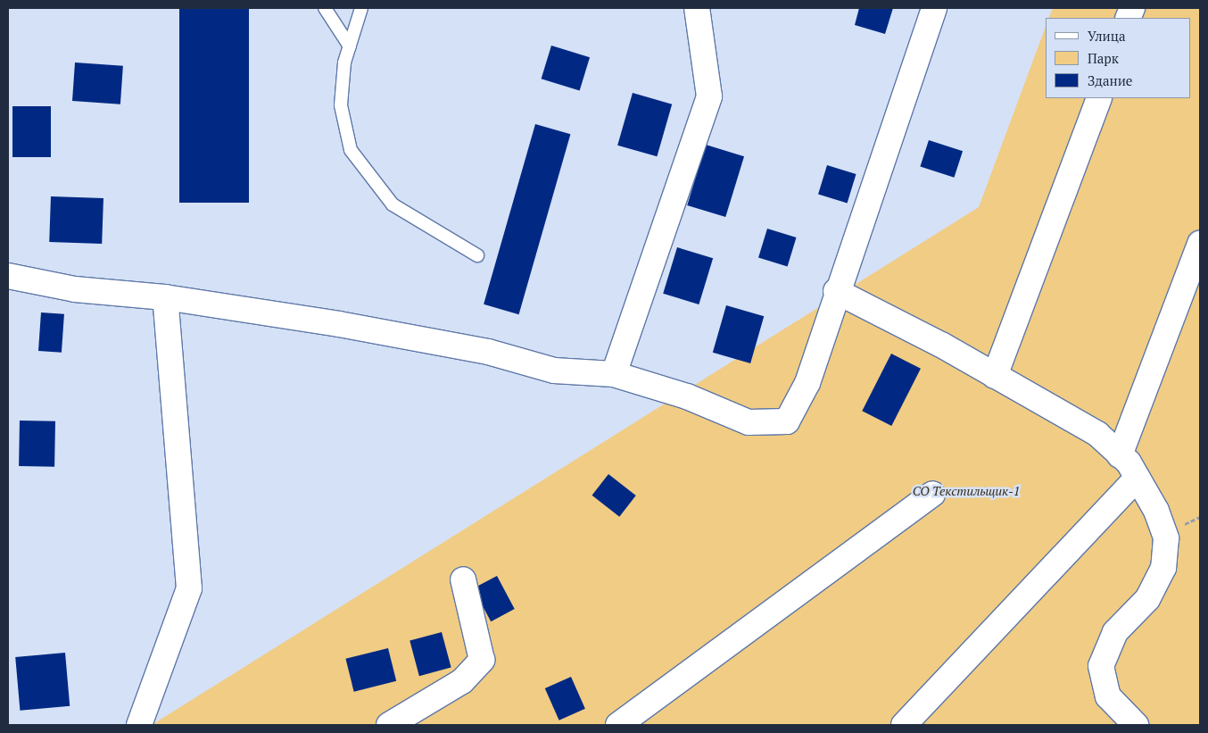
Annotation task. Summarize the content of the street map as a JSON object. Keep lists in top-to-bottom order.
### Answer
{
  "parks": ["СО Текстильщик-1"],
  "legend": ["Улица", "Парк", "Здание"]
}
